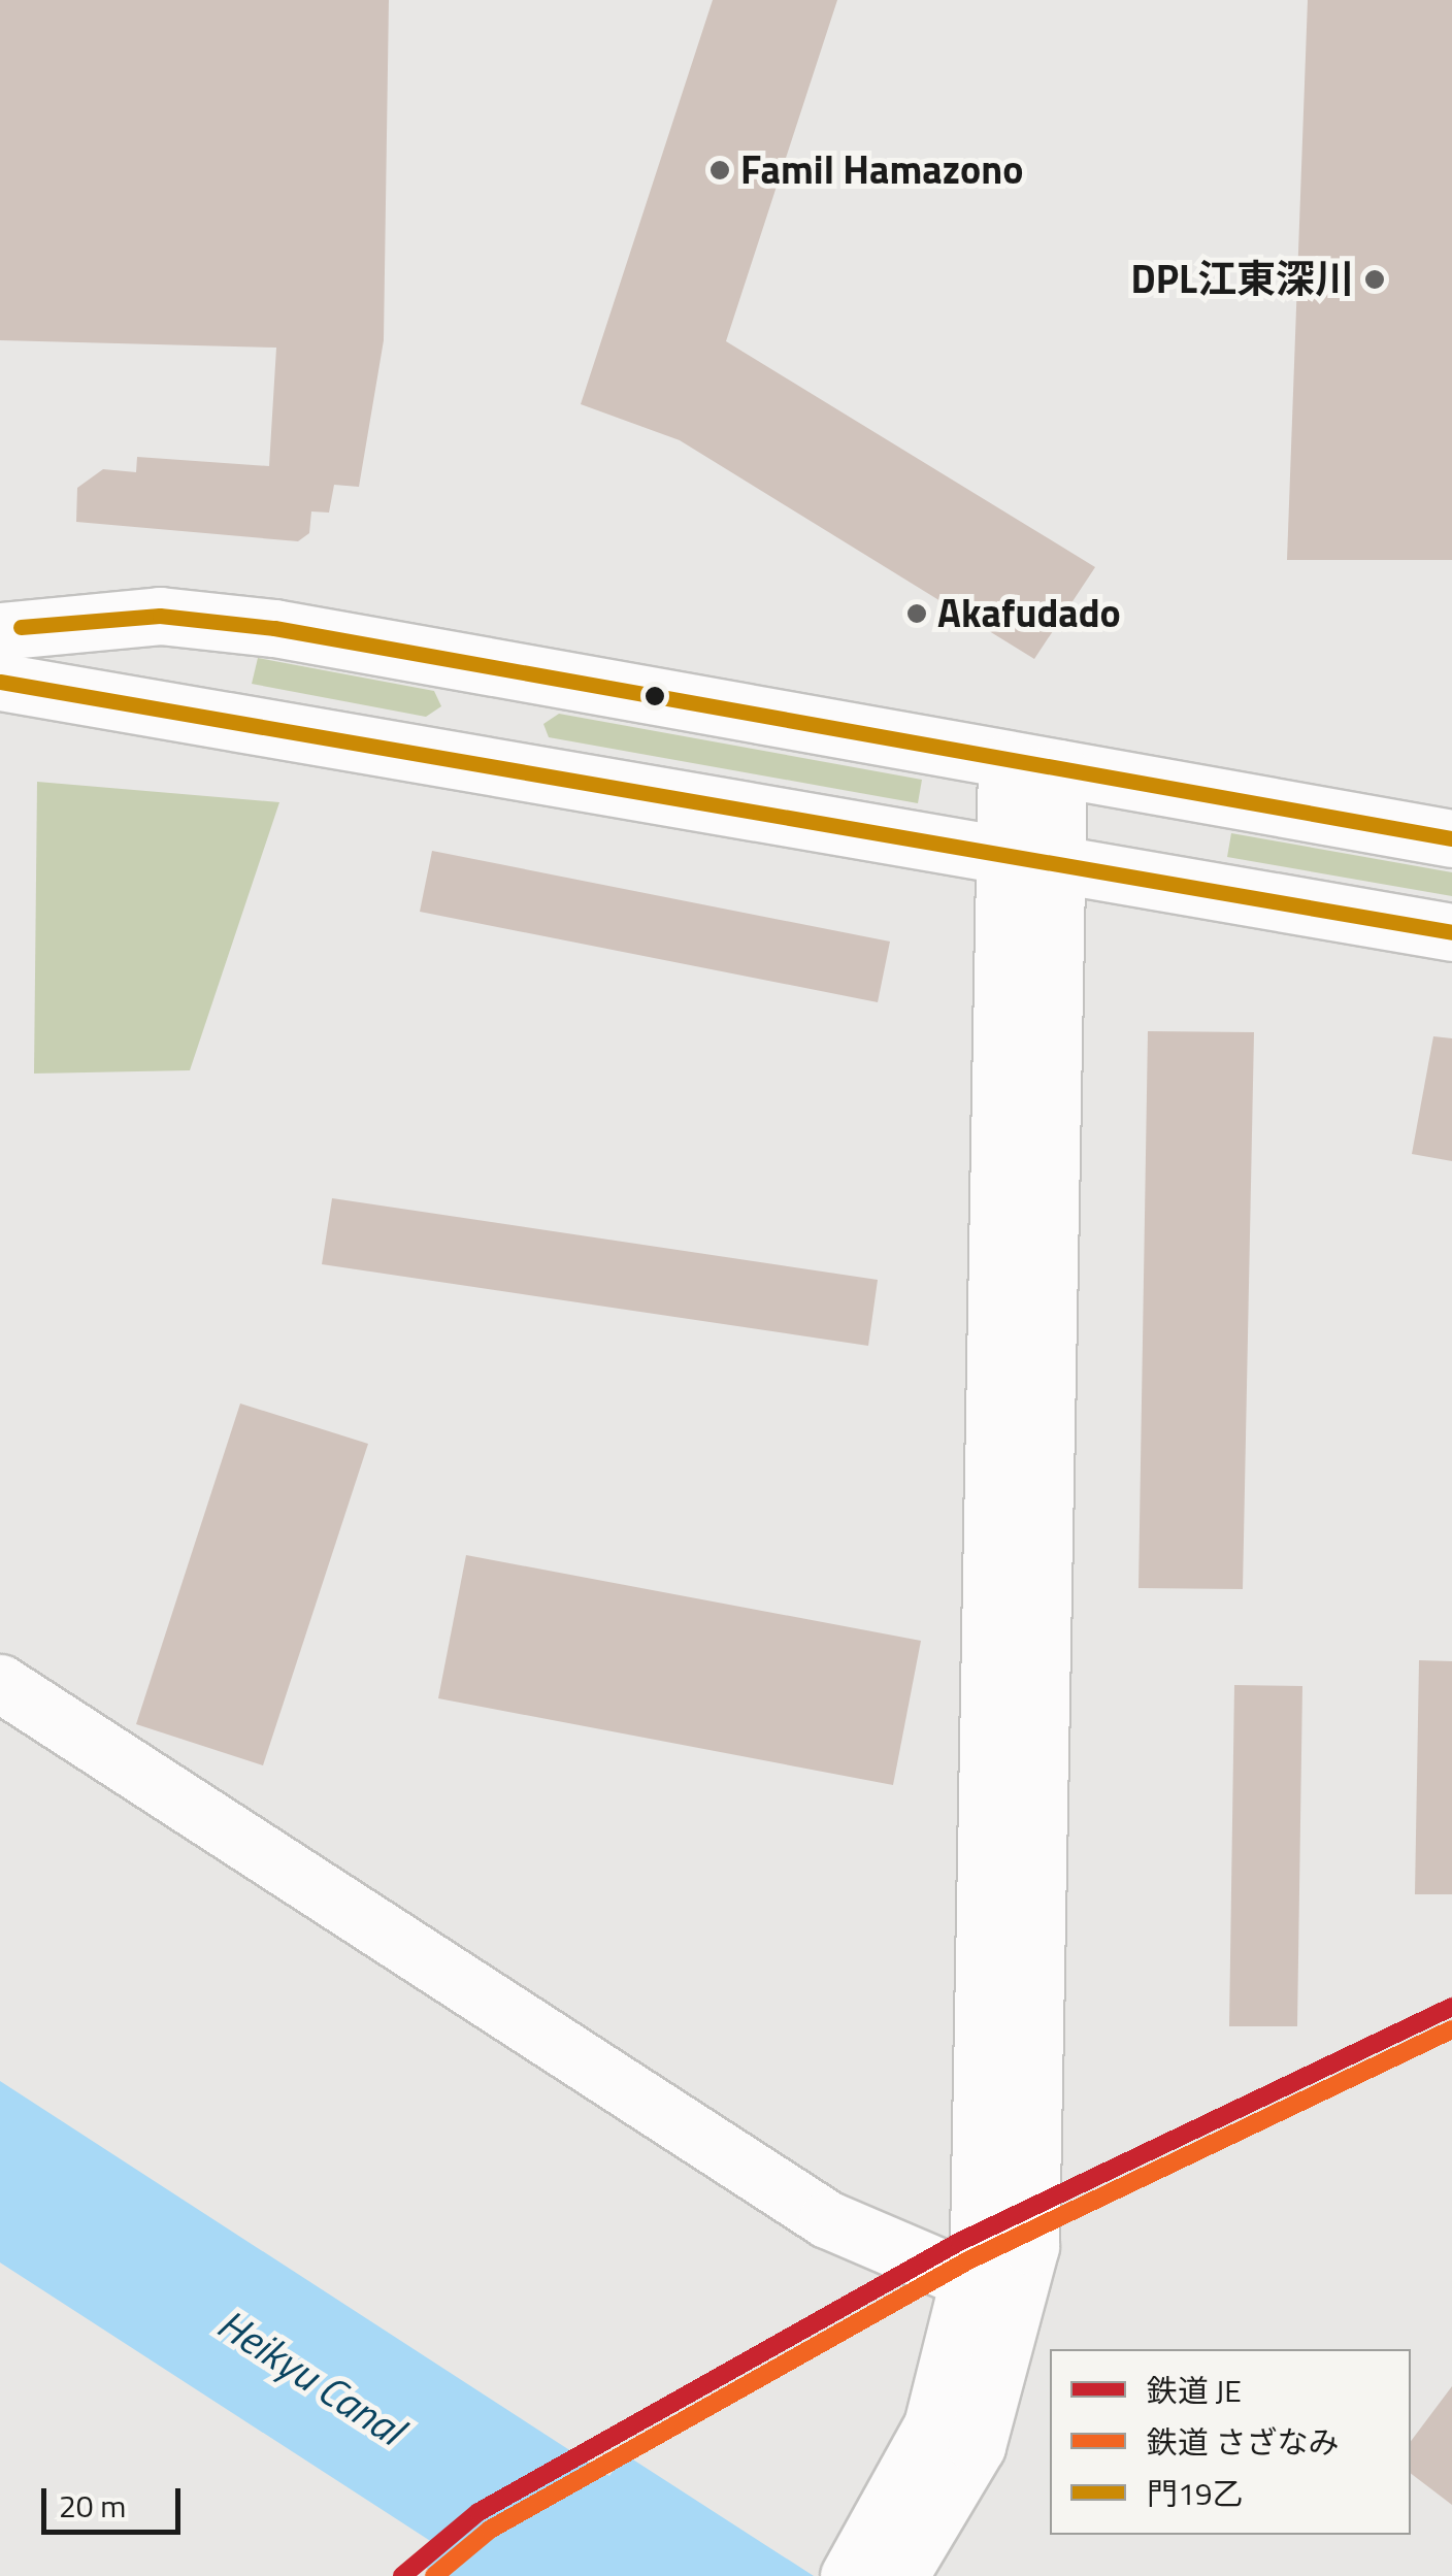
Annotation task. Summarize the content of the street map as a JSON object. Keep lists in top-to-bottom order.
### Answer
{
  "water": ["Heikyu Canal"],
  "places": ["Famil Hamazono", "DPL江東深川", "Akafudado"],
  "lines": ["transit line 門19乙", "rail line JE", "rail line さざなみ"],
  "legend": ["鉄道 JE", "鉄道 さざなみ", "門19乙"],
  "scale_bar": "20 m"
}
